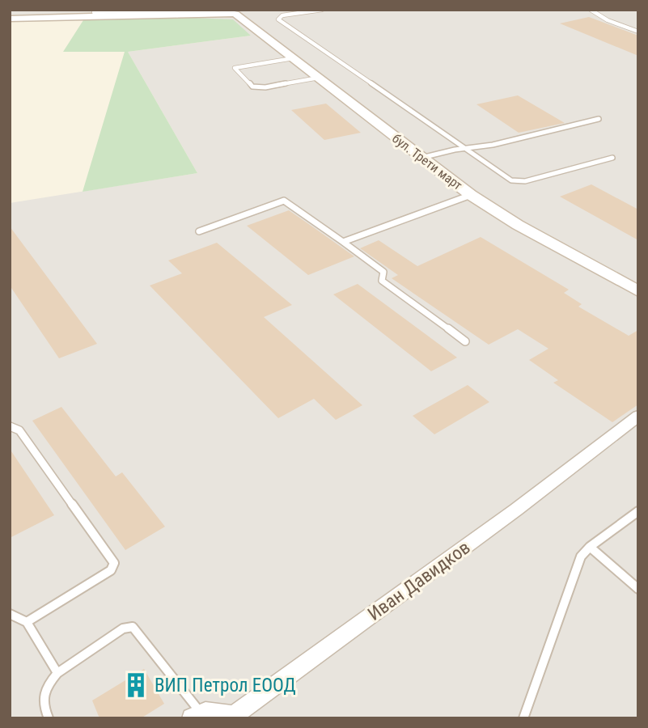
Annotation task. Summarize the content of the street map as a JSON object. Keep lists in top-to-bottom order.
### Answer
{
  "streets": {
    "main road": ["бул. Трети март"],
    "street": ["Иван Давидков"]
  },
  "places": {
    "building": ["ВИП Петрол ЕООД"]
  }
}
